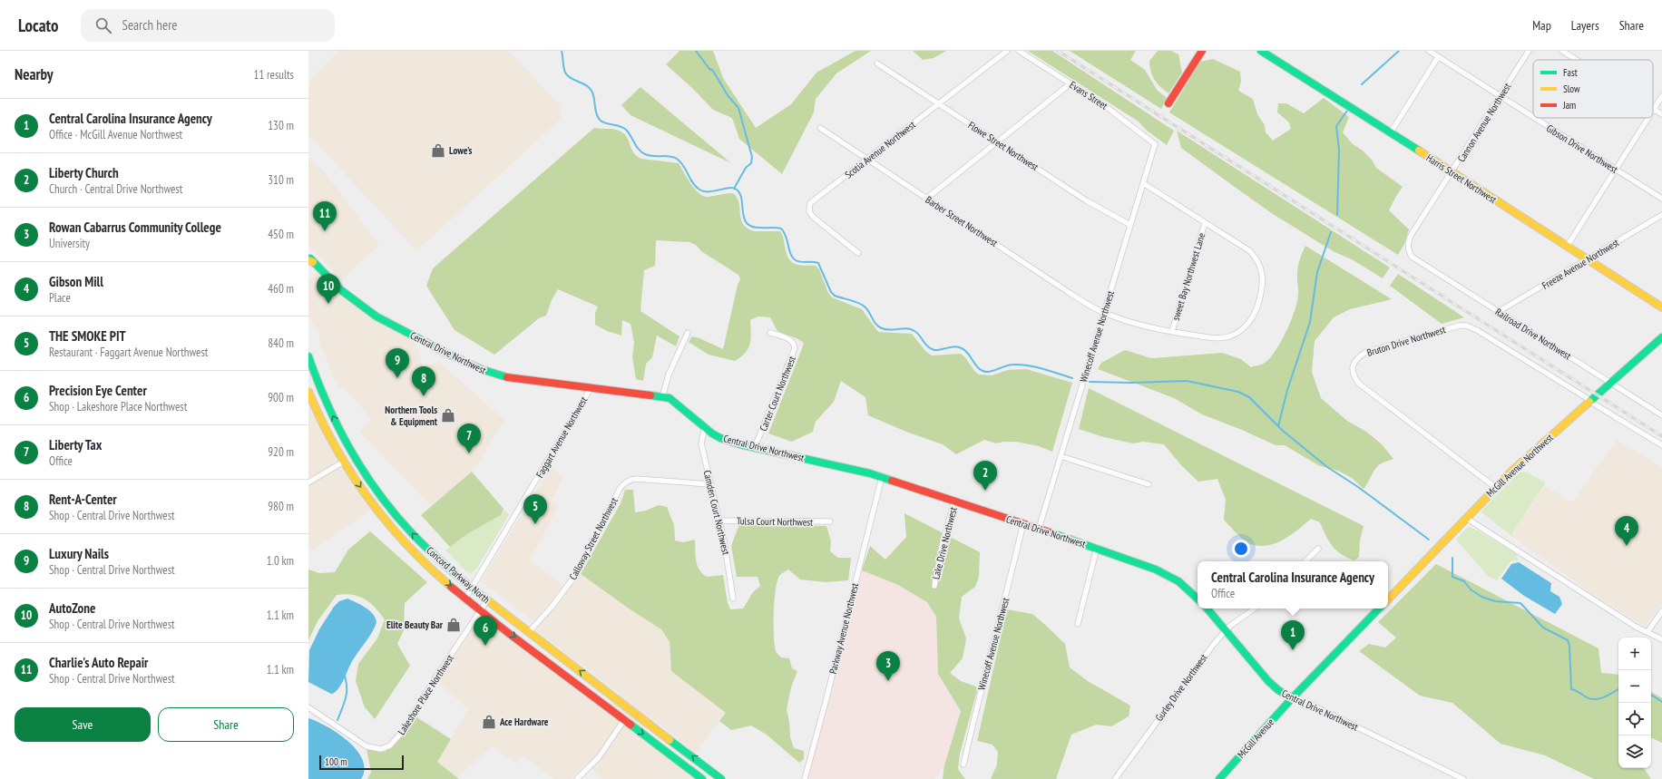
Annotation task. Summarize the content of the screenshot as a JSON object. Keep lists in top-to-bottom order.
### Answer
{
  "streets": {
    "main road": [
      "Harris Street Northwest",
      "Central Drive Northwest",
      "McGill Avenue Northwest",
      "Concord Parkway North",
      "McGill Avenue"
    ],
    "street": [
      "Evans Street",
      "Cannon Avenue Northwest",
      "Flowe Street Northwest",
      "Gibson Drive Northwest",
      "Scotia Avenue Northwest",
      "Barber Street Northwest",
      "Freeze Avenue Northwest",
      "sweet Bay Northwest Lane",
      "Railroad Drive Northwest",
      "Winecoff Avenue Northwest",
      "Bruton Drive Northwest",
      "Carter Court Northwest",
      "Faggart Avenue Northwest",
      "Camden Court Northwest",
      "Tulsa Court Northwest",
      "Calloway Street Northwest",
      "Lake Drive Northwest",
      "Parkway Avenue Northwest",
      "Gurley Drive Northwest",
      "Lakeshore Place Northwest"
    ]
  },
  "crossings": [
    ["Evans Street", "Winecoff Avenue Northwest"],
    ["Cannon Avenue Northwest", "Gibson Drive Northwest"],
    ["Cannon Avenue Northwest", "Harris Street Northwest"],
    ["Cannon Avenue Northwest", "Railroad Drive Northwest"],
    ["Flowe Street Northwest", "Scotia Avenue Northwest"],
    ["Flowe Street Northwest", "Winecoff Avenue Northwest"],
    ["Scotia Avenue Northwest", "Barber Street Northwest"],
    ["Harris Street Northwest", "Freeze Avenue Northwest"],
    ["Barber Street Northwest", "sweet Bay Northwest Lane"],
    ["Barber Street Northwest", "Winecoff Avenue Northwest"],
    ["Freeze Avenue Northwest", "Railroad Drive Northwest"],
    ["Railroad Drive Northwest", "McGill Avenue Northwest"],
    ["Winecoff Avenue Northwest", "Central Drive Northwest"],
    ["Bruton Drive Northwest", "McGill Avenue Northwest"],
    ["Central Drive Northwest", "Carter Court Northwest"],
    ["Central Drive Northwest", "Faggart Avenue Northwest"],
    ["Central Drive Northwest", "Camden Court Northwest"],
    ["Central Drive Northwest", "Lake Drive Northwest"],
    ["Central Drive Northwest", "Parkway Avenue Northwest"],
    ["Central Drive Northwest", "Gurley Drive Northwest"],
    ["Central Drive Northwest", "McGill Avenue"],
    ["Faggart Avenue Northwest", "Concord Parkway North"],
    ["Camden Court Northwest", "Tulsa Court Northwest"],
    ["Camden Court Northwest", "Calloway Street Northwest"],
    ["Calloway Street Northwest", "Concord Parkway North"],
    ["Concord Parkway North", "Lakeshore Place Northwest"]
  ],
  "places": {
    "shop": [
      "Lowe's",
      "Northern Tools & Equipment",
      "Elite Beauty Bar",
      "Ace Hardware"
    ]
  },
  "legend": ["Fast", "Slow", "Jam"],
  "scale_bar": "100 m",
  "page": {
    "header": "Locato",
    "search": "Search here",
    "nav": ["Map", "Layers", "Share"],
    "heading": ["Nearby", "11 results"],
    "list": [
      {
        "mark": "1",
        "name": "Central Carolina Insurance Agency",
        "note": "Office · McGill Avenue Northwest",
        "value": "130 m"
      },
      {
        "mark": "2",
        "name": "Liberty Church",
        "note": "Church · Central Drive Northwest",
        "value": "310 m"
      },
      {
        "mark": "3",
        "name": "Rowan Cabarrus Community College",
        "note": "University",
        "value": "450 m"
      },
      {
        "mark": "4",
        "name": "Gibson Mill",
        "note": "Place",
        "value": "460 m"
      },
      {
        "mark": "5",
        "name": "THE SMOKE PIT",
        "note": "Restaurant · Faggart Avenue Northwest",
        "value": "840 m"
      },
      {
        "mark": "6",
        "name": "Precision Eye Center",
        "note": "Shop · Lakeshore Place Northwest",
        "value": "900 m"
      },
      {
        "mark": "7",
        "name": "Liberty Tax",
        "note": "Office",
        "value": "920 m"
      },
      {
        "mark": "8",
        "name": "Rent-A-Center",
        "note": "Shop · Central Drive Northwest",
        "value": "980 m"
      },
      {
        "mark": "9",
        "name": "Luxury Nails",
        "note": "Shop · Central Drive Northwest",
        "value": "1.0 km"
      },
      {
        "mark": "10",
        "name": "AutoZone",
        "note": "Shop · Central Drive Northwest",
        "value": "1.1 km"
      },
      {
        "mark": "11",
        "name": "Charlie's Auto Repair",
        "note": "Shop · Central Drive Northwest",
        "value": "1.1 km"
      }
    ],
    "pins": [
      "11",
      "10",
      "9",
      "8",
      "7",
      "2",
      "5",
      "4",
      "6",
      "1",
      "3"
    ],
    "popup": ["Central Carolina Insurance Agency", "Office"],
    "map_buttons": ["+", "−"],
    "buttons": ["Save", "Share"],
    "scale": "100 m"
  }
}
